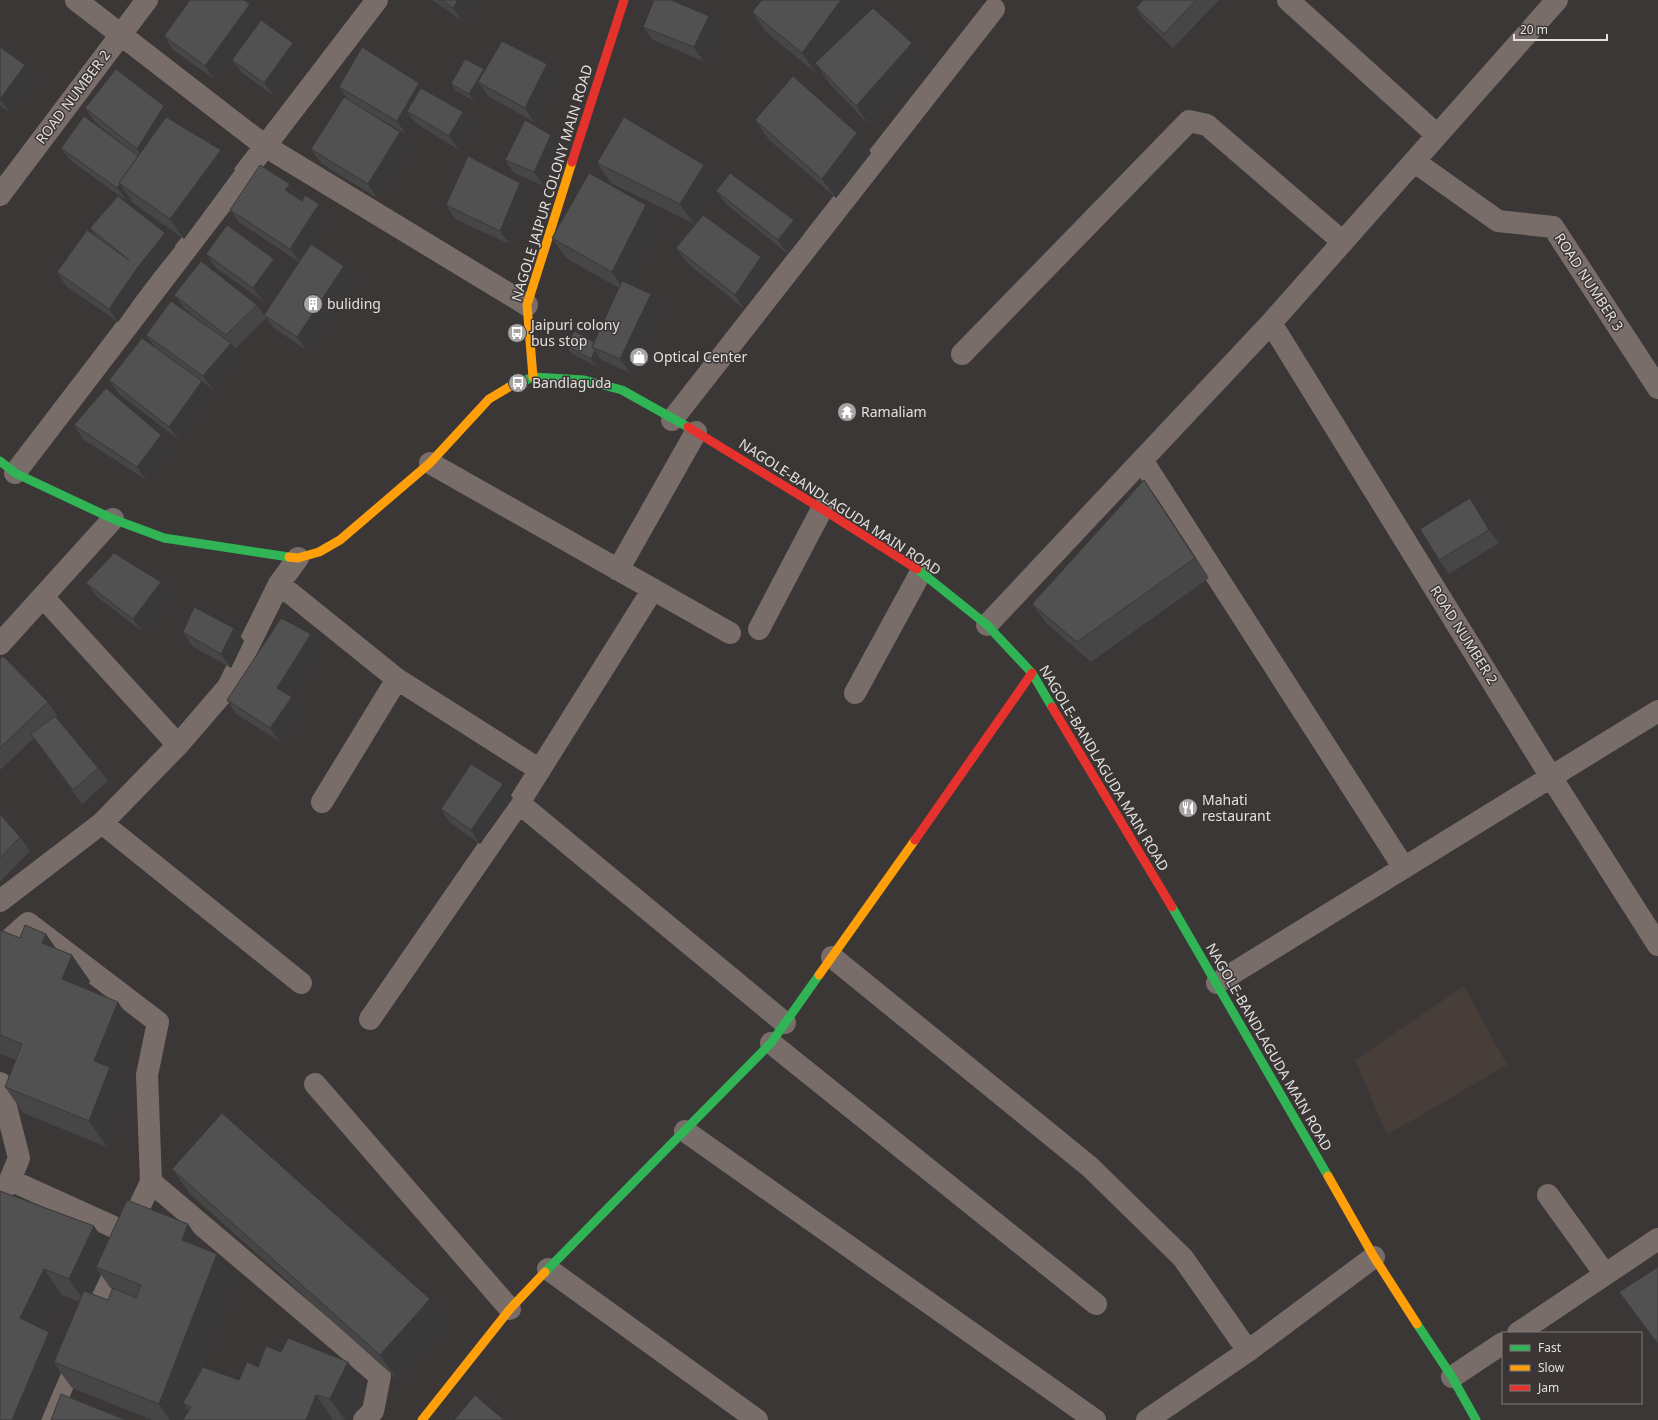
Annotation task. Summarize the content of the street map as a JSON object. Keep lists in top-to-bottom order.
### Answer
{
  "streets": {
    "street": [
      "ROAD NUMBER 2",
      "NAGOLE JAIPUR COLONY MAIN ROAD",
      "ROAD NUMBER 3",
      "NAGOLE-BANDLAGUDA MAIN ROAD"
    ]
  },
  "crossings": [
    ["NAGOLE JAIPUR COLONY MAIN ROAD", "NAGOLE-BANDLAGUDA MAIN ROAD"]
  ],
  "places": {
    "building": ["buliding"],
    "bus stop": ["Jaipuri colony bus stop", "Bandlaguda"],
    "shop": ["Optical Center"],
    "temple": ["Ramaliam"],
    "restaurant": ["Mahati restaurant"]
  },
  "legend": ["Fast", "Slow", "Jam"],
  "scale_bar": "20 m"
}
